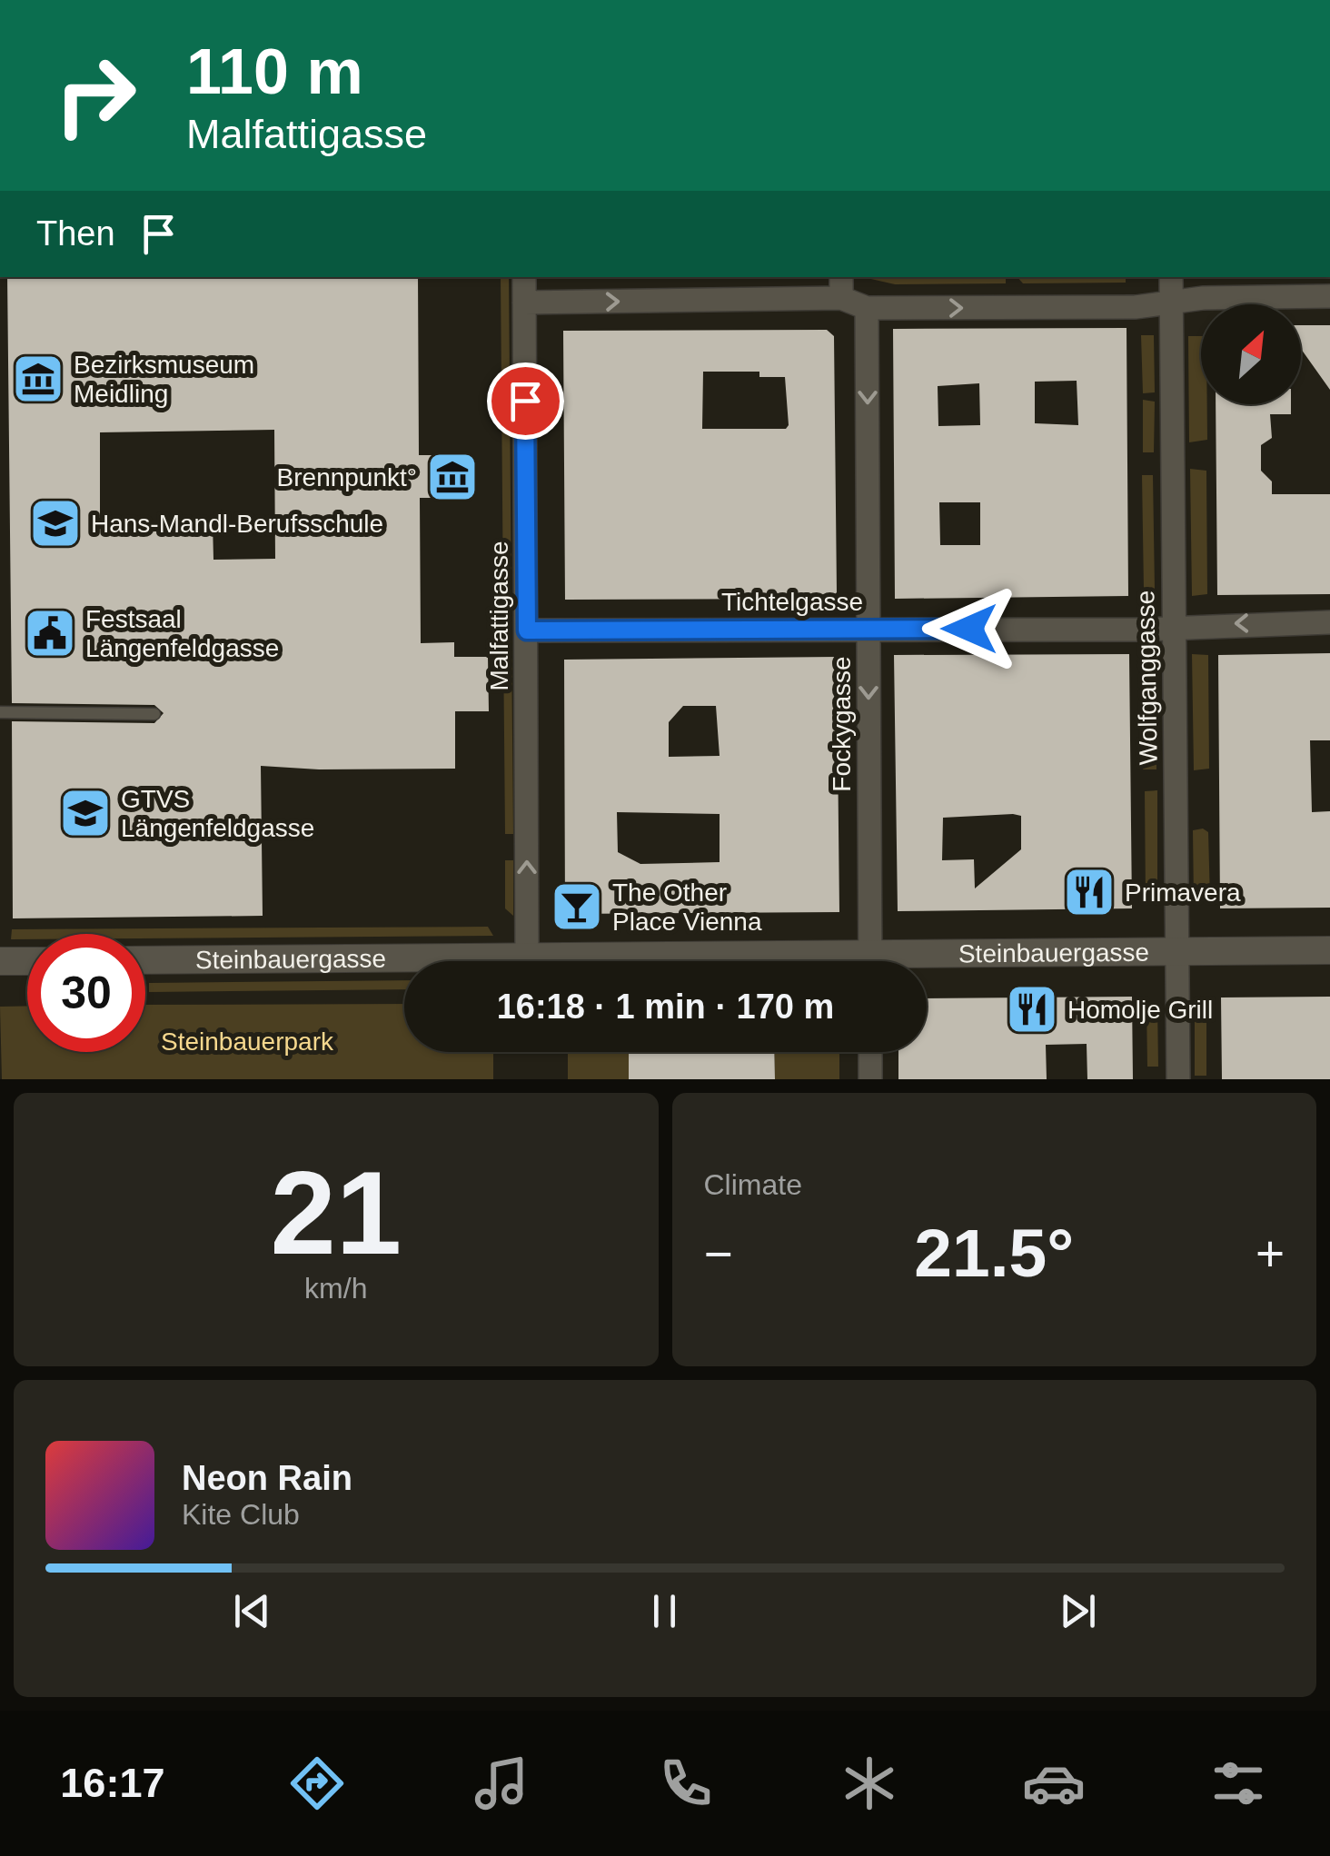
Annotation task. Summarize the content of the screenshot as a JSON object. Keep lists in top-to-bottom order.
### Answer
{
  "streets": {
    "street": [
      "Tichtelgasse",
      "Malfattigasse",
      "Wolfganggasse",
      "Fockygasse",
      "Steinbauergasse"
    ]
  },
  "crossings": [
    ["Tichtelgasse", "Malfattigasse"],
    ["Tichtelgasse", "Wolfganggasse"],
    ["Tichtelgasse", "Fockygasse"],
    ["Malfattigasse", "Steinbauergasse"],
    ["Wolfganggasse", "Steinbauergasse"]
  ],
  "one_way": ["Malfattigasse", "Fockygasse"],
  "parks": ["Steinbauerpark"],
  "places": {
    "museum": ["Bezirksmuseum Meidling", "Brennpunkt°"],
    "school or university": ["Hans-Mandl-Berufsschule", "GTVS Längenfeldgasse"],
    "public building": ["Festsaal Längenfeldgasse"],
    "restaurant": ["Primavera", "Homolje Grill"],
    "bar": ["The Other Place Vienna"]
  },
  "north": "top right",
  "page": {
    "turn": ["110 m", "Malfattigasse"],
    "then": "Then",
    "limit": "30",
    "trip": "16:18 · 1 min · 170 m",
    "tile": [
      ["21", "km/h"],
      "Climate"
    ],
    "heat": ["−", "21.5°", "+"],
    "song": ["Neon Rain", "Kite Club"],
    "tabs": "16:17"
  }
}
